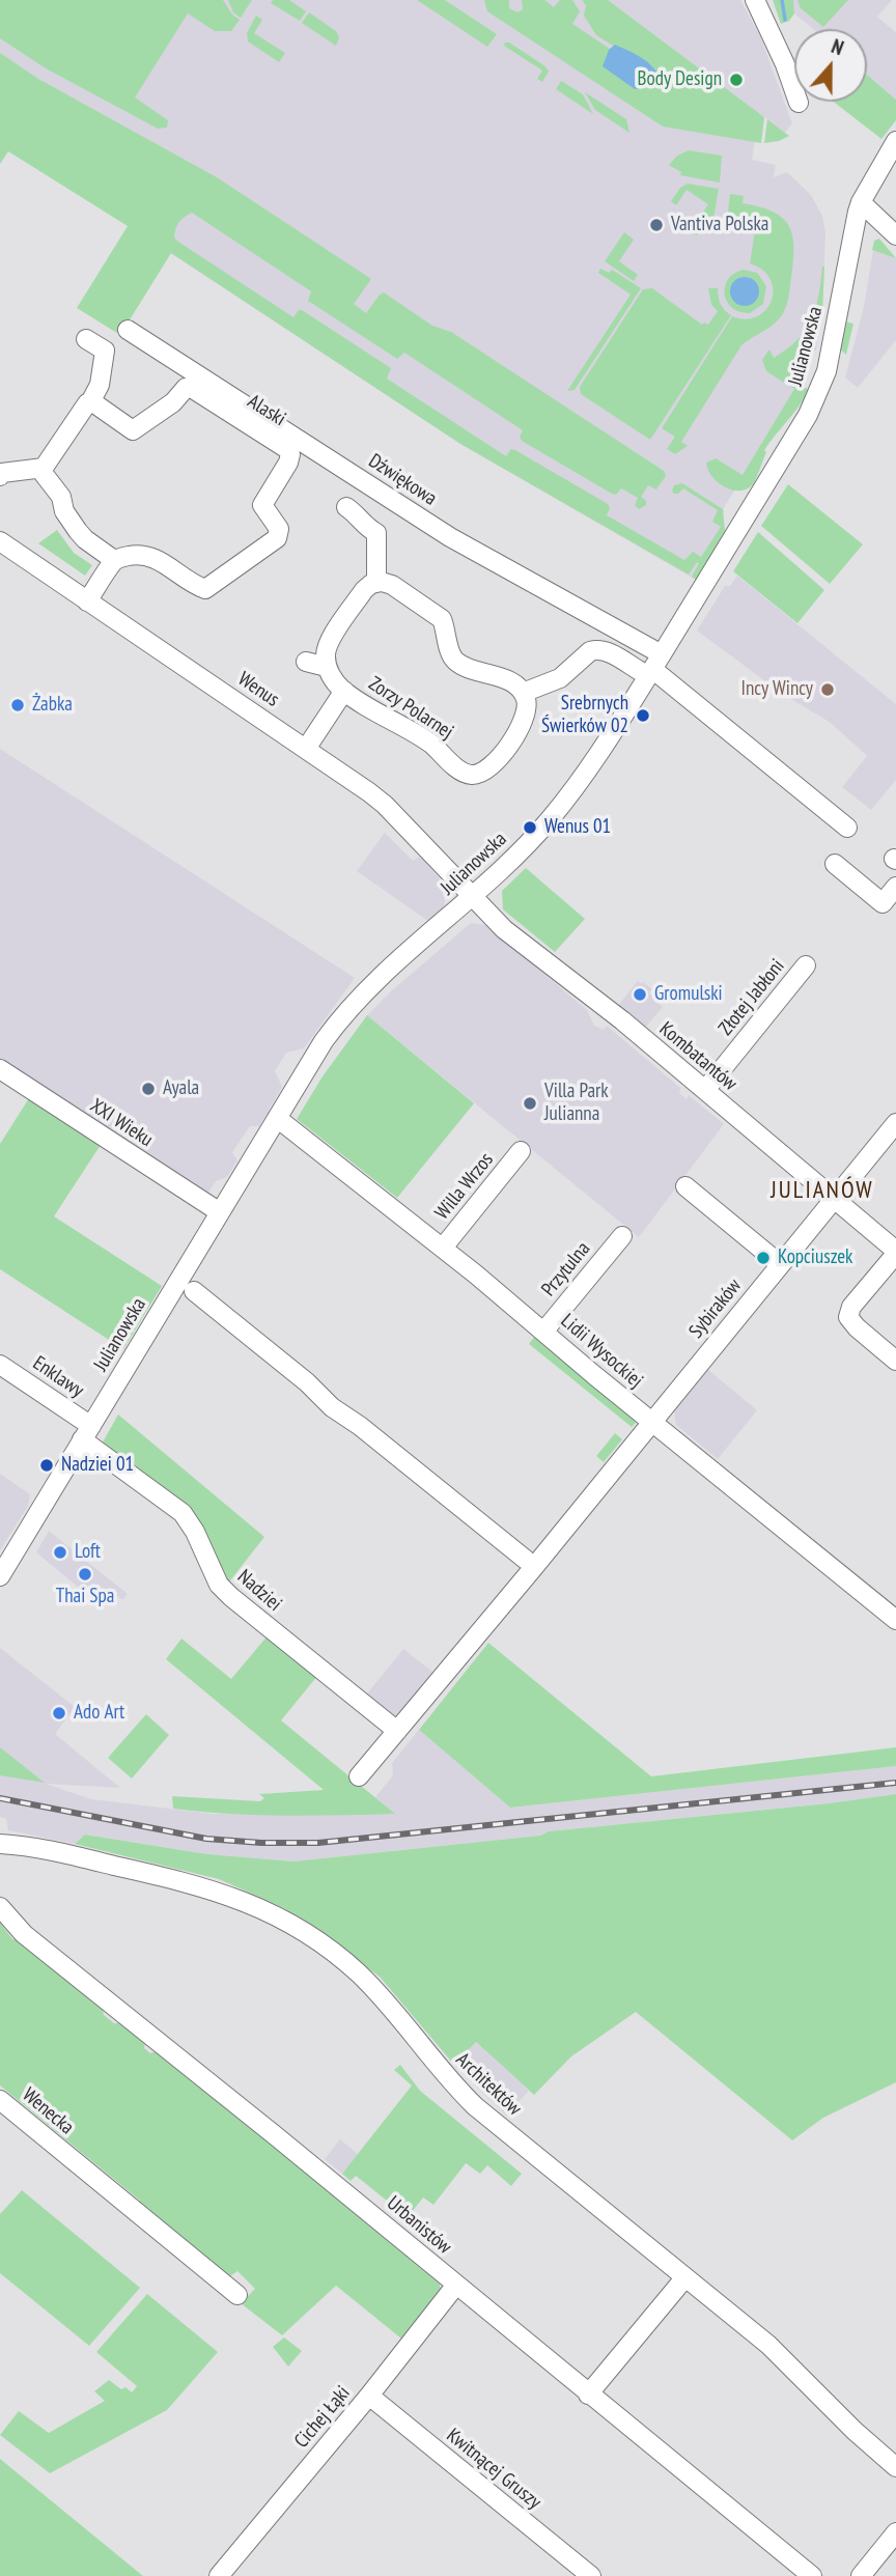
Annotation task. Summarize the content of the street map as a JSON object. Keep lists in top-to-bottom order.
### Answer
{
  "streets": {
    "street": [
      "Julianowska",
      "Alaski",
      "Dźwiękowa",
      "Wenus",
      "Zorzy Polarnej",
      "Złotej Jabłoni",
      "Kombatantów",
      "XXI Wieku",
      "Willa Wrzos",
      "Przytulna",
      "Sybiraków",
      "Lidii Wysockiej",
      "Enklawy",
      "Nadziei",
      "Architektów",
      "Wenecka",
      "Urbanistów",
      "Cichej Łąki",
      "Kwitnącej Gruszy"
    ]
  },
  "crossings": [
    ["Julianowska", "Dźwiękowa"],
    ["Julianowska", "Wenus"],
    ["Julianowska", "Kombatantów"],
    ["Julianowska", "XXI Wieku"],
    ["Julianowska", "Lidii Wysockiej"],
    ["Julianowska", "Enklawy"],
    ["Julianowska", "Nadziei"],
    ["Wenus", "Zorzy Polarnej"],
    ["Wenus", "Kombatantów"],
    ["Złotej Jabłoni", "Kombatantów"],
    ["Kombatantów", "Sybiraków"],
    ["Willa Wrzos", "Lidii Wysockiej"],
    ["Przytulna", "Lidii Wysockiej"],
    ["Sybiraków", "Lidii Wysockiej"],
    ["Enklawy", "Nadziei"],
    ["Urbanistów", "Cichej Łąki"],
    ["Cichej Łąki", "Kwitnącej Gruszy"]
  ],
  "districts": ["JULIANÓW"],
  "places": [
    "Body Design",
    "Vantiva Polska",
    "Incy Wincy",
    "Żabka",
    "Srebrnych Świerków 02",
    "Wenus 01",
    "Gromulski",
    "Ayala",
    "Villa Park Julianna",
    "Kopciuszek",
    "Nadziei 01",
    "Loft",
    "Thai Spa",
    "Ado Art"
  ],
  "north": "top"
}
